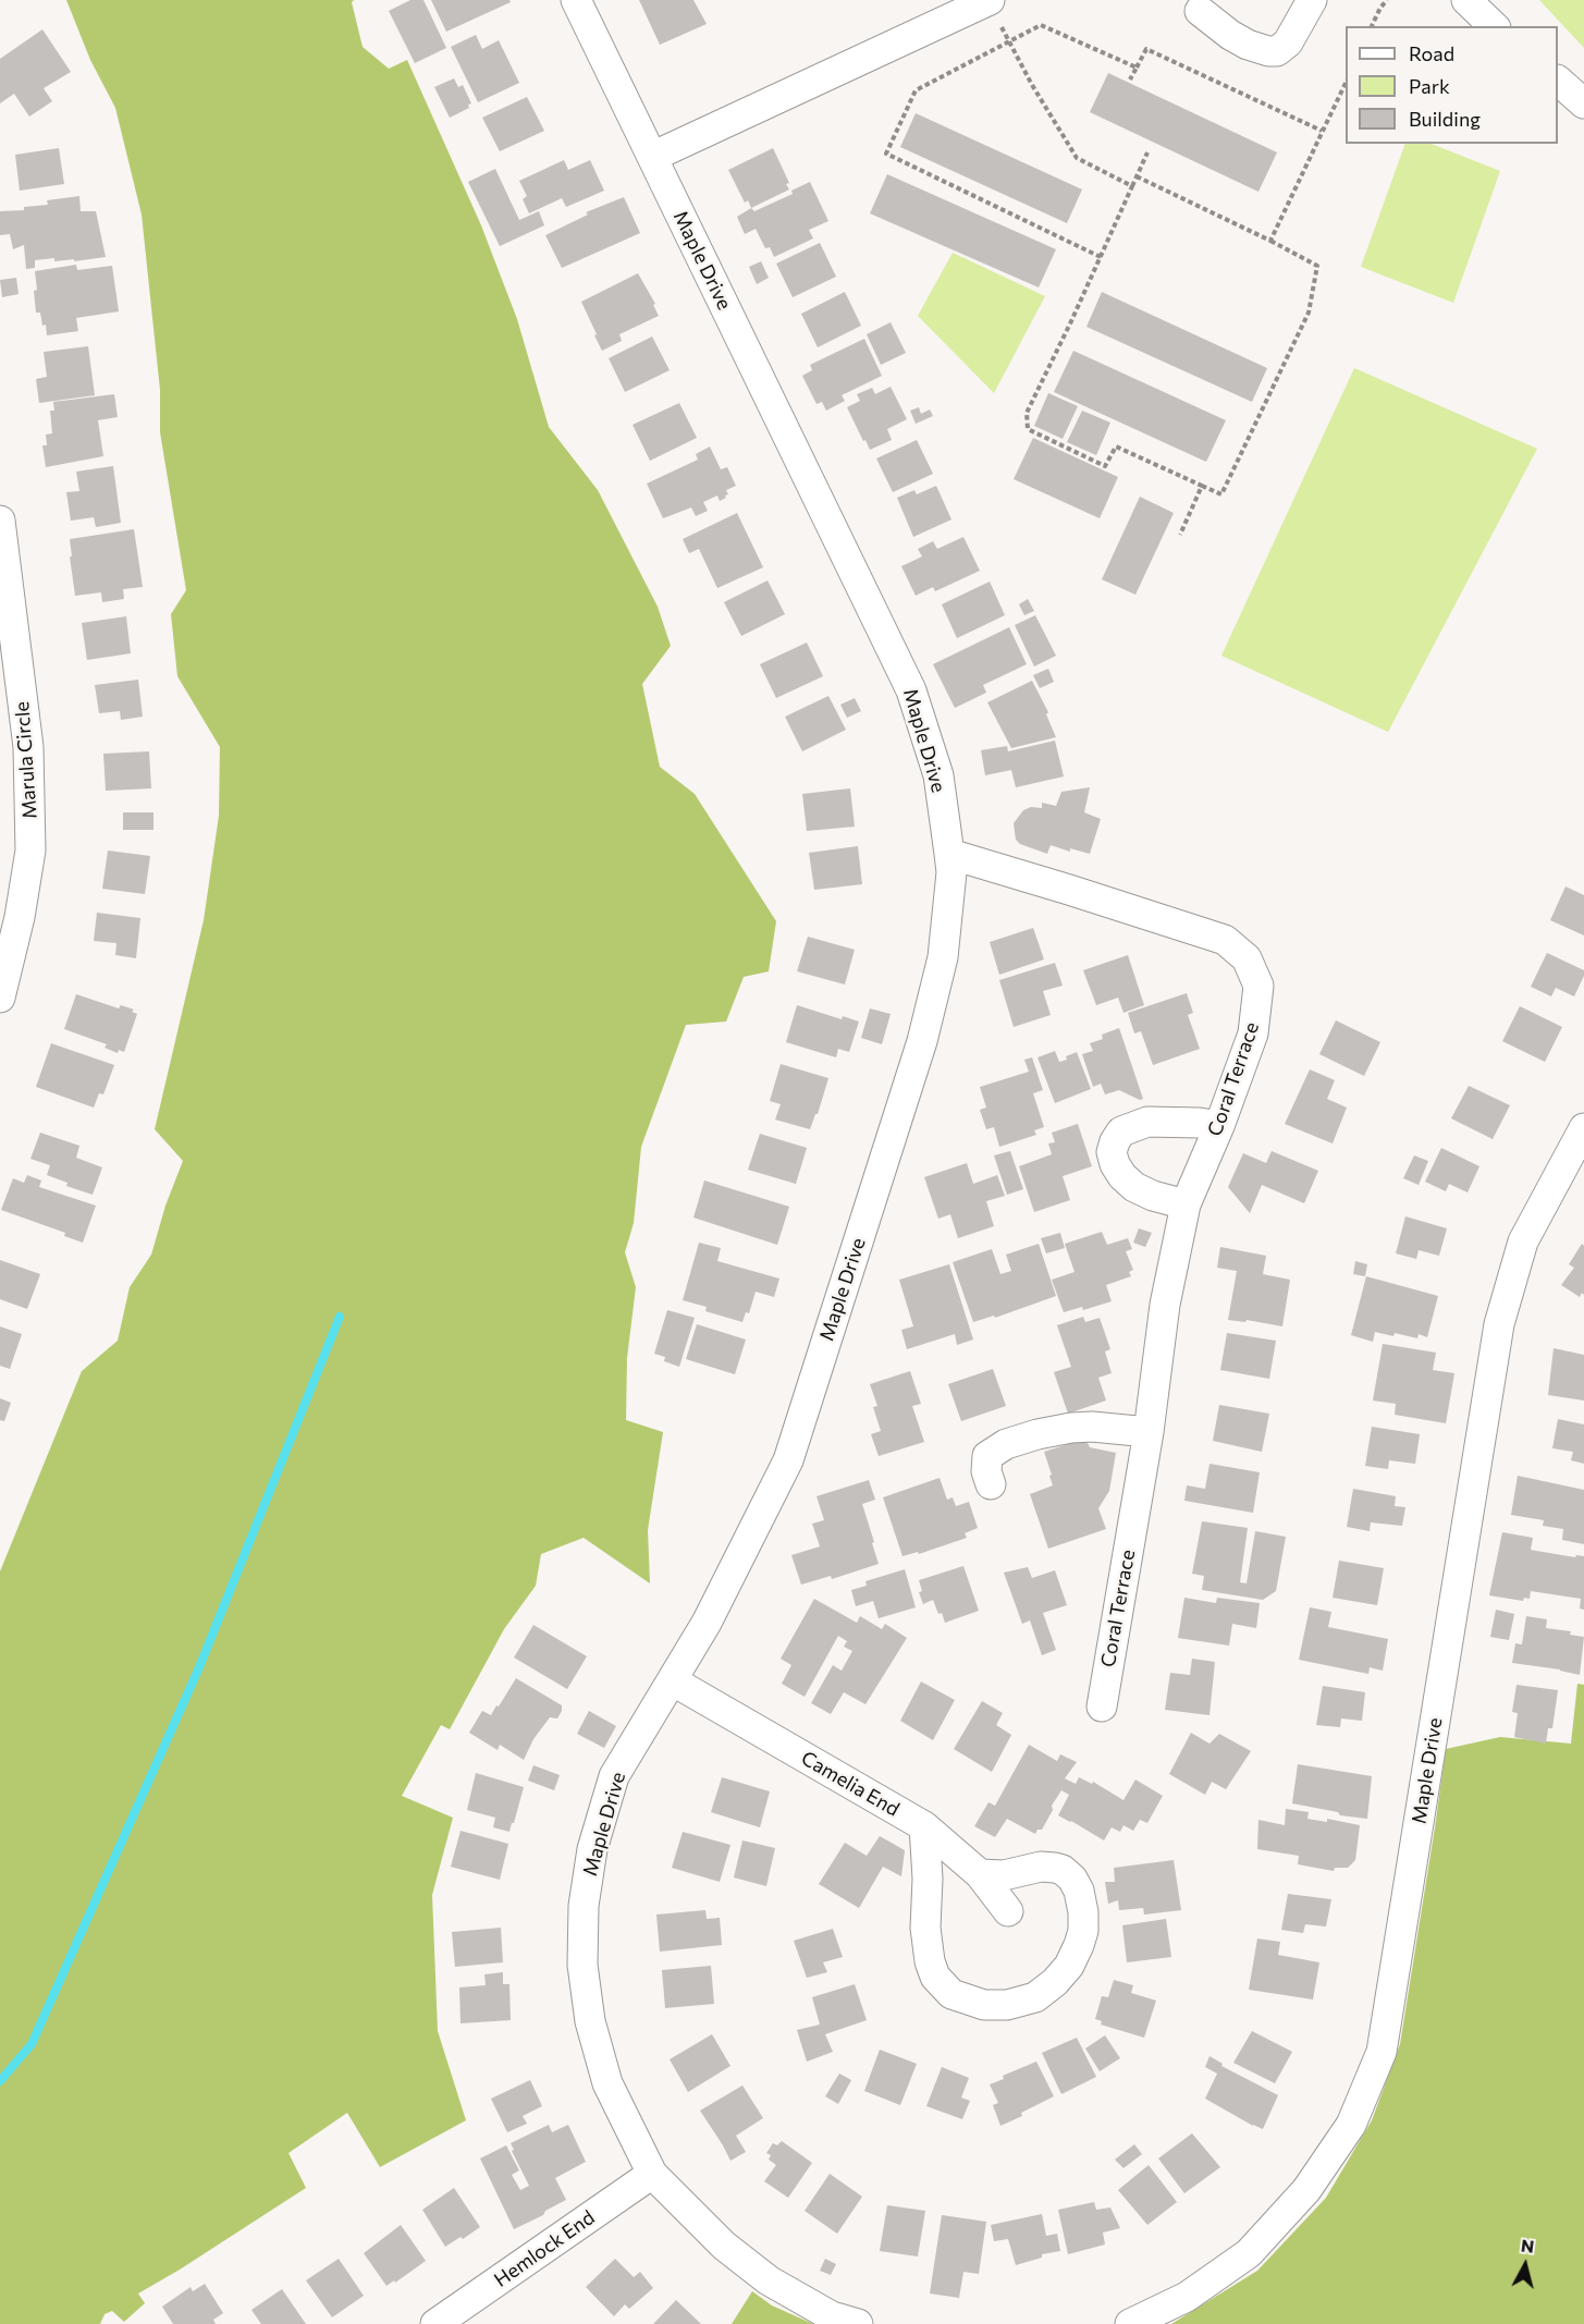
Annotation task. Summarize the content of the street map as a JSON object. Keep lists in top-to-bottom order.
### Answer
{
  "streets": {
    "street": [
      "Maple Drive",
      "Marula Circle",
      "Coral Terrace",
      "Camelia End",
      "Hemlock End"
    ]
  },
  "crossings": [
    ["Maple Drive", "Coral Terrace"],
    ["Maple Drive", "Camelia End"],
    ["Maple Drive", "Hemlock End"]
  ],
  "legend": ["Road", "Park", "Building"],
  "north": "top"
}
